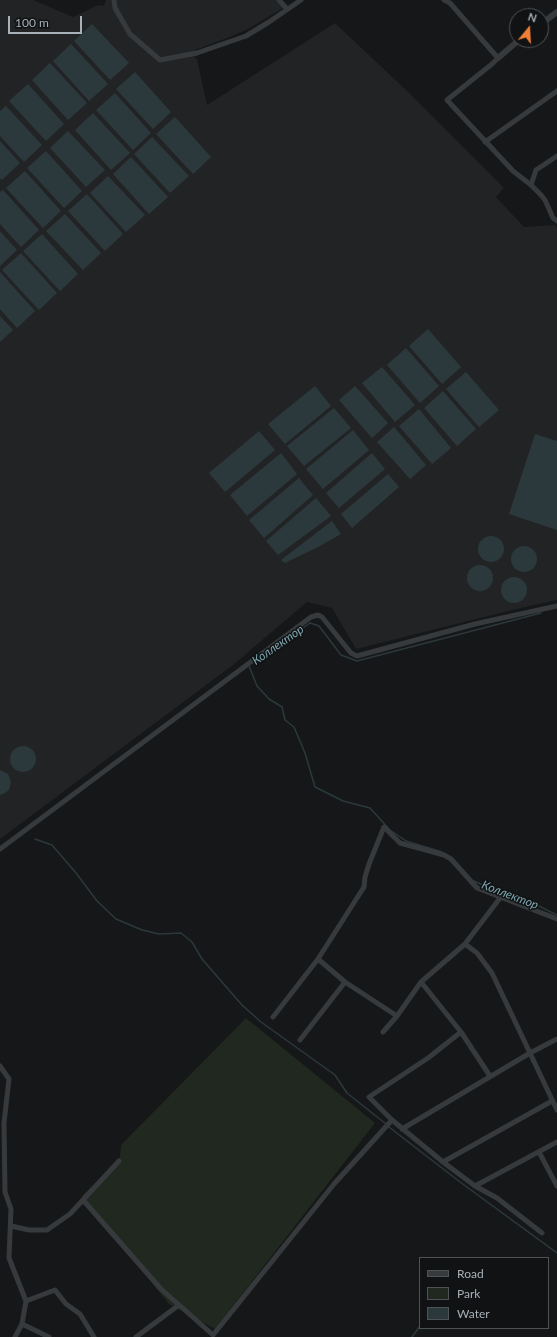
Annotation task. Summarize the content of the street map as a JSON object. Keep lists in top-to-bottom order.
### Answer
{
  "water": ["Коллектор"],
  "legend": ["Road", "Park", "Water"],
  "scale_bar": "100 m",
  "north": "top"
}
